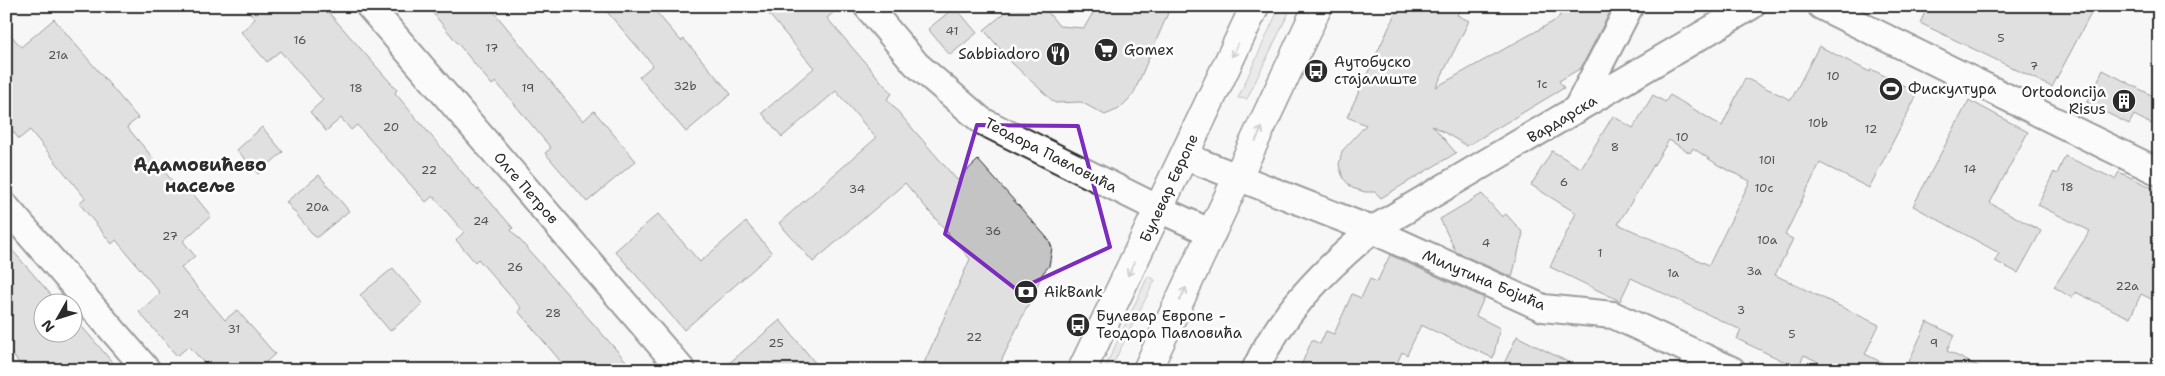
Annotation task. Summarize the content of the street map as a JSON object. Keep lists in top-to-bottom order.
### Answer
{
  "streets": {
    "main road": ["Булевар Европе"],
    "street": [
      "Вардарска",
      "Теодора Павловића",
      "Олге Петров",
      "Милутина Бојића"
    ]
  },
  "crossings": [
    ["Вардарска", "Милутина Бојића"],
    ["Теодора Павловића", "Булевар Европе"],
    ["Булевар Европе", "Милутина Бојића"]
  ],
  "districts": ["Адамовићево насеље"],
  "places": {
    "supermarket": ["Gomex"],
    "restaurant": ["Sabbiadoro"],
    "bus stop": ["Аутобуско стајалиште", "Булевар Европе - Теодора Павловића"],
    "sports": ["Фискултура"],
    "building": ["Ortodoncija Risus"],
    "bank": ["AikBank"]
  },
  "house_numbers": [
    "41",
    "5",
    "16",
    "17",
    "21a",
    "7",
    "10",
    "1c",
    "32b",
    "18",
    "19",
    "10b",
    "20",
    "12",
    "10",
    "8",
    "10i",
    "14",
    "22",
    "6",
    "18",
    "10c",
    "34",
    "20a",
    "24",
    "36",
    "27",
    "10a",
    "4",
    "1",
    "26",
    "3a",
    "1a",
    "22a",
    "3",
    "28",
    "29",
    "31",
    "5",
    "22",
    "25",
    "9"
  ],
  "north": "bottom left"
}
